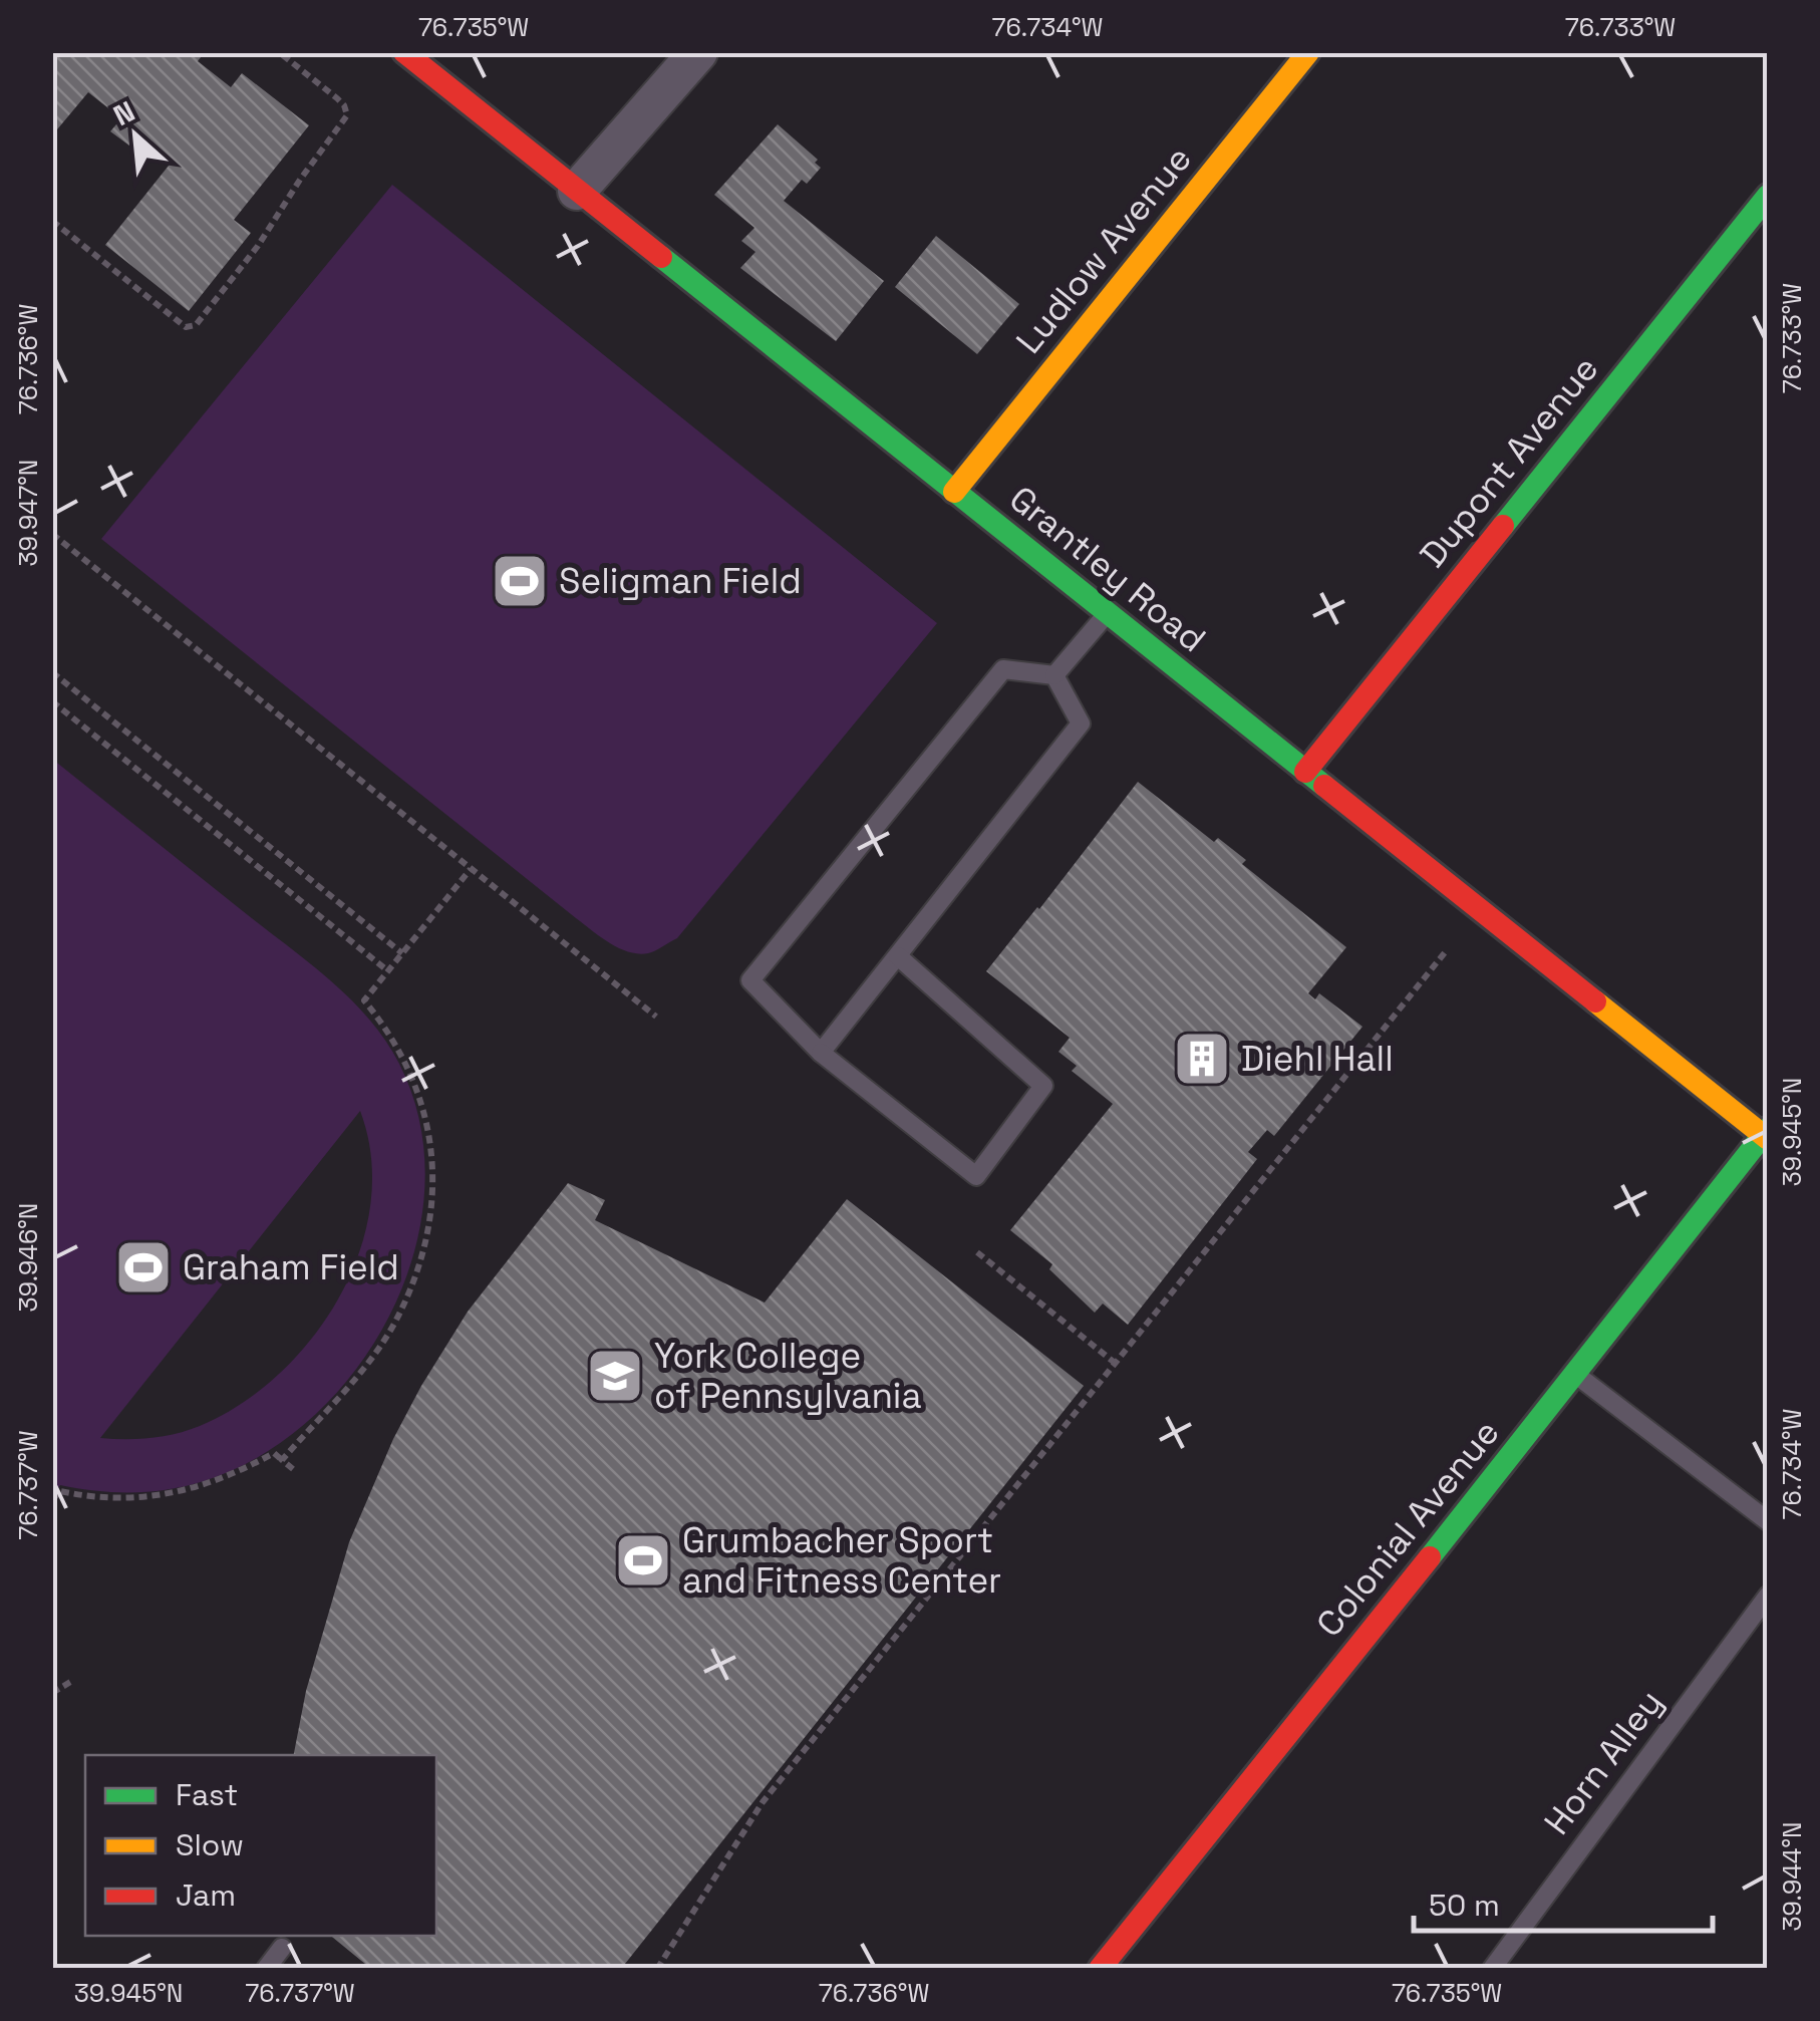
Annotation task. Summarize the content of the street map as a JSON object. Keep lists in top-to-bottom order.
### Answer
{
  "streets": {
    "street": [
      "Ludlow Avenue",
      "Dupont Avenue",
      "Grantley Road",
      "Colonial Avenue"
    ],
    "lane": ["Horn Alley"]
  },
  "crossings": [
    ["Ludlow Avenue", "Grantley Road"],
    ["Dupont Avenue", "Grantley Road"],
    ["Grantley Road", "Colonial Avenue"]
  ],
  "places": {
    "sports": ["Seligman Field", "Graham Field", "Grumbacher Sport and Fitness Center"],
    "building": ["Diehl Hall"],
    "school or university": ["York College of Pennsylvania"]
  },
  "legend": ["Fast", "Slow", "Jam"],
  "scale_bar": "50 m",
  "north": "top left",
  "coordinates": [
    "76.735°W",
    "76.734°W",
    "76.733°W",
    "76.736°W",
    "39.947°N",
    "39.945°N",
    "39.946°N",
    "76.737°W",
    "39.944°N"
  ]
}
